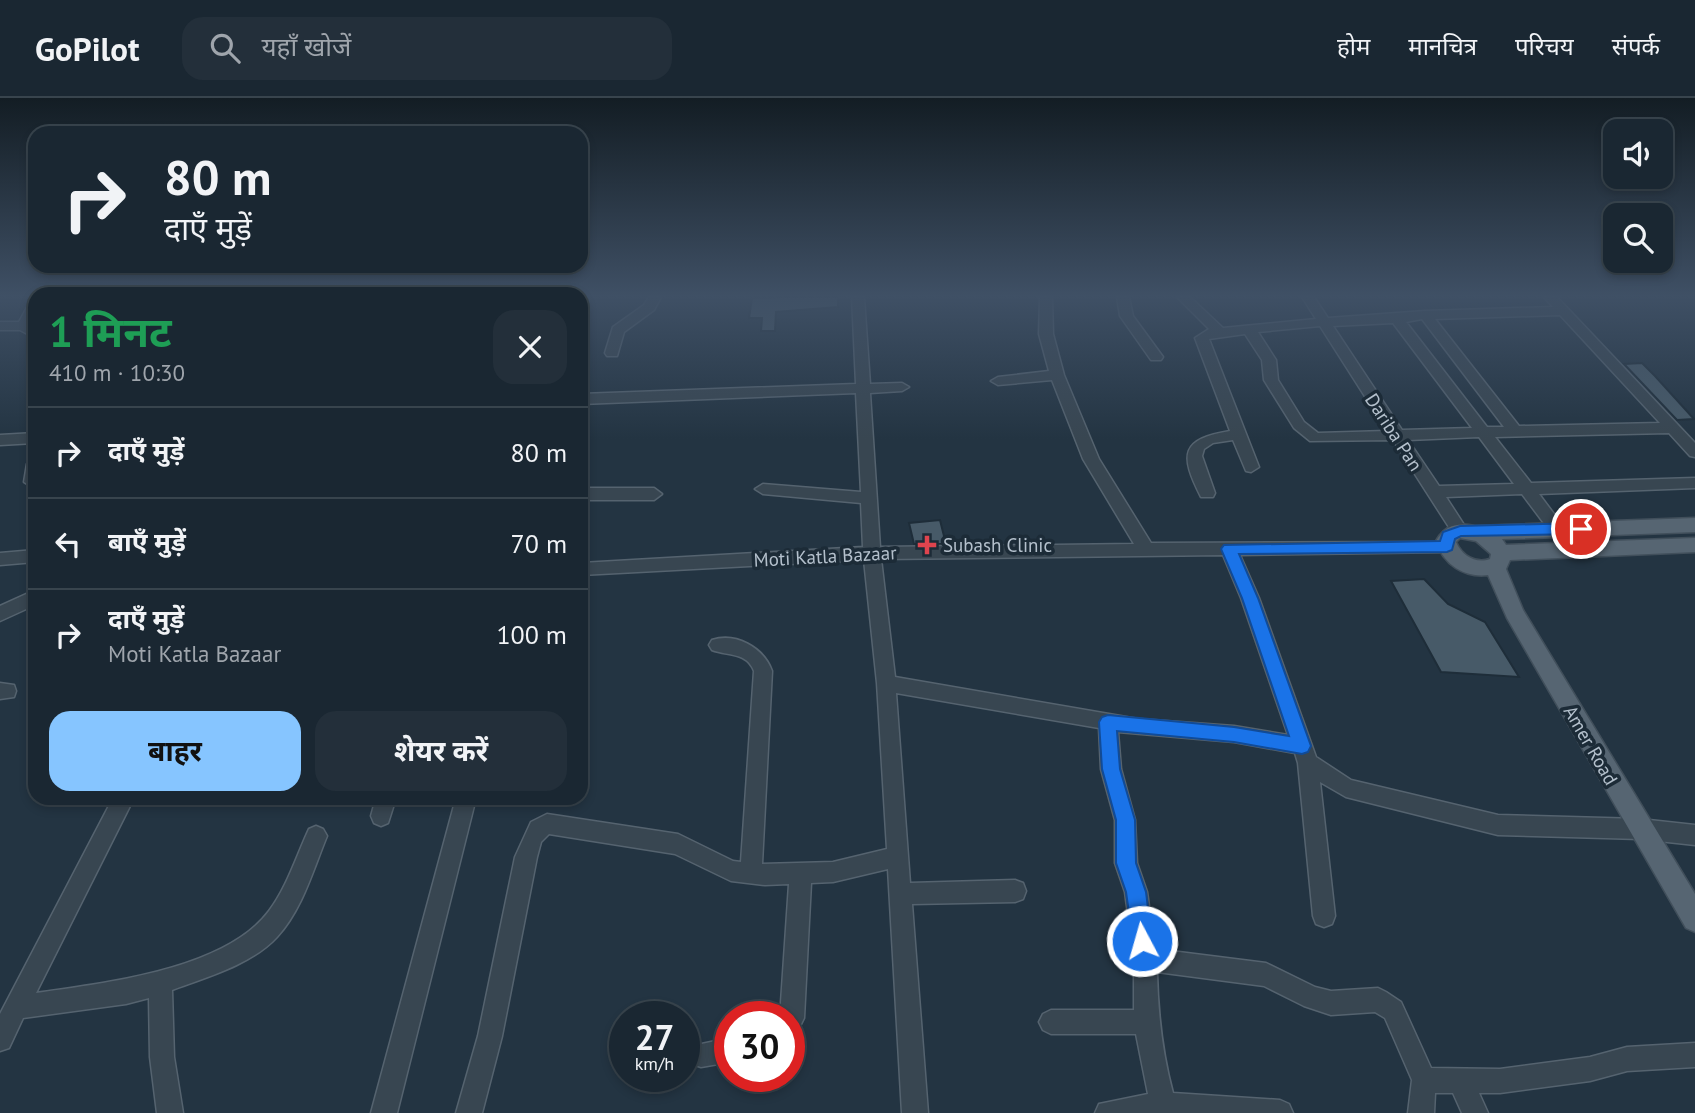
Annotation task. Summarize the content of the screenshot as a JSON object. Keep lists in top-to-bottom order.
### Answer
{
  "streets": {
    "main road": ["Amer Road"],
    "street": ["Dariba Pan", "Moti Katla Bazaar"]
  },
  "crossings": [
    ["Dariba Pan", "Moti Katla Bazaar"]
  ],
  "places": {
    "health": ["Subash Clinic"]
  },
  "page": {
    "header": "GoPilot",
    "search": "यहाँ खोजें",
    "nav": [
      "होम",
      "मानचित्र",
      "परिचय",
      "संपर्क"
    ],
    "turn": ["80 m", "दाएँ मुड़ें"],
    "heading": ["1 मिनट", "410 m · 10:30"],
    "list": [
      {
        "name": "दाएँ मुड़ें",
        "value": "80 m"
      },
      {
        "name": "बाएँ मुड़ें",
        "value": "70 m"
      },
      {
        "name": "दाएँ मुड़ें",
        "note": "Moti Katla Bazaar",
        "value": "100 m"
      }
    ],
    "buttons": ["बाहर", "शेयर करें"],
    "speed": "27 km/h",
    "limit": "30"
  }
}
